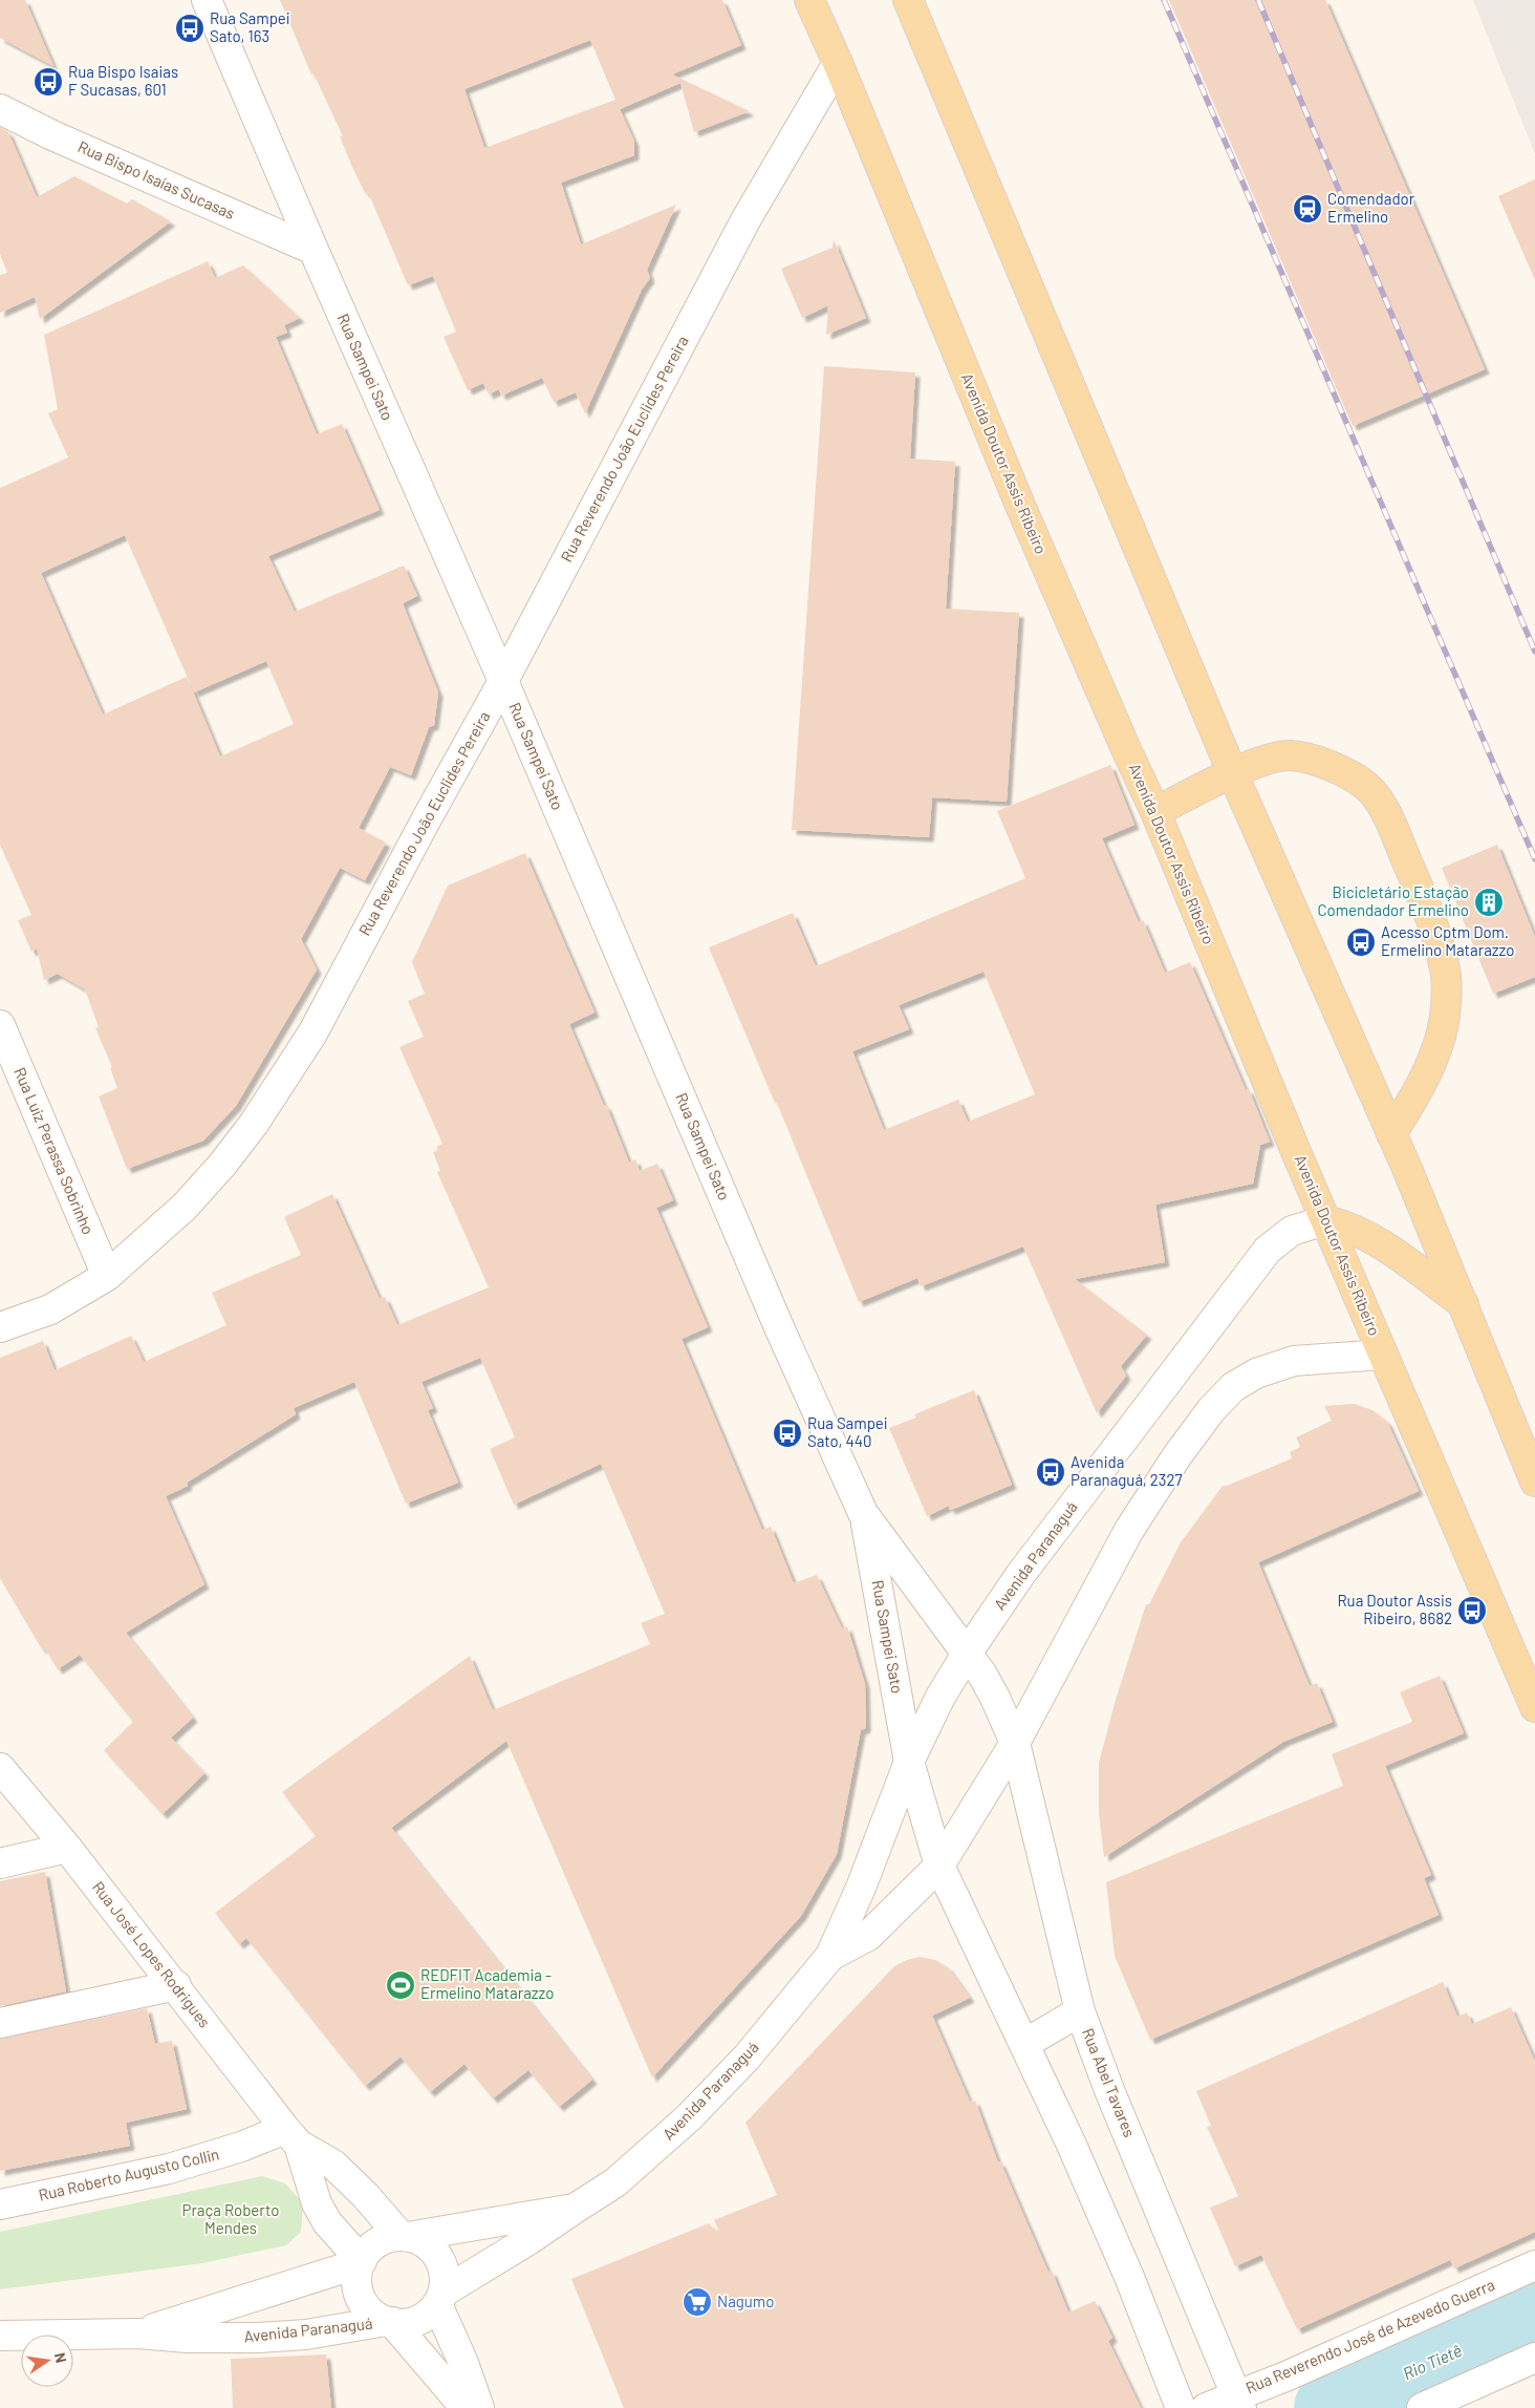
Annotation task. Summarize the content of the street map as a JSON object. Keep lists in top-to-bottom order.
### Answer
{
  "streets": {
    "main road": ["Avenida Doutor Assis Ribeiro"],
    "street": [
      "Rua Bispo Isaías Sucasas",
      "Rua Sampei Sato",
      "Rua Reverendo João Euclides Pereira",
      "Rua Luiz Perassa Sobrinho",
      "Avenida Paranaguá",
      "Rua José Lopes Rodrigues",
      "Rua Abel Tavares",
      "Rua Roberto Augusto Collin",
      "Rua Reverendo José de Azevedo Guerra"
    ]
  },
  "crossings": [
    ["Rua Bispo Isaías Sucasas", "Rua Sampei Sato"],
    ["Rua Sampei Sato", "Rua Reverendo João Euclides Pereira"],
    ["Rua Sampei Sato", "Avenida Paranaguá"],
    ["Rua Sampei Sato", "Rua Abel Tavares"],
    ["Rua Reverendo João Euclides Pereira", "Avenida Doutor Assis Ribeiro"],
    ["Rua Reverendo João Euclides Pereira", "Rua Luiz Perassa Sobrinho"],
    ["Avenida Doutor Assis Ribeiro", "Avenida Paranaguá"],
    ["Avenida Paranaguá", "Rua José Lopes Rodrigues"],
    ["Avenida Paranaguá", "Rua Abel Tavares"],
    ["Rua José Lopes Rodrigues", "Rua Roberto Augusto Collin"],
    ["Rua Abel Tavares", "Rua Reverendo José de Azevedo Guerra"]
  ],
  "water": ["Rio Tietê"],
  "parks": ["Praça Roberto Mendes"],
  "places": {
    "bus stop": [
      "Rua Sampei Sato, 163",
      "Rua Bispo Isaias F Sucasas, 601",
      "Acesso Cptm Dom. Ermelino Matarazzo",
      "Rua Sampei Sato, 440",
      "Avenida Paranaguá, 2327",
      "Rua Doutor Assis Ribeiro, 8682"
    ],
    "station": ["Comendador Ermelino"],
    "building": ["Bicicletário Estação Comendador Ermelino"],
    "sports": ["REDFIT Academia - Ermelino Matarazzo"],
    "supermarket": ["Nagumo"]
  },
  "north": "right"
}
